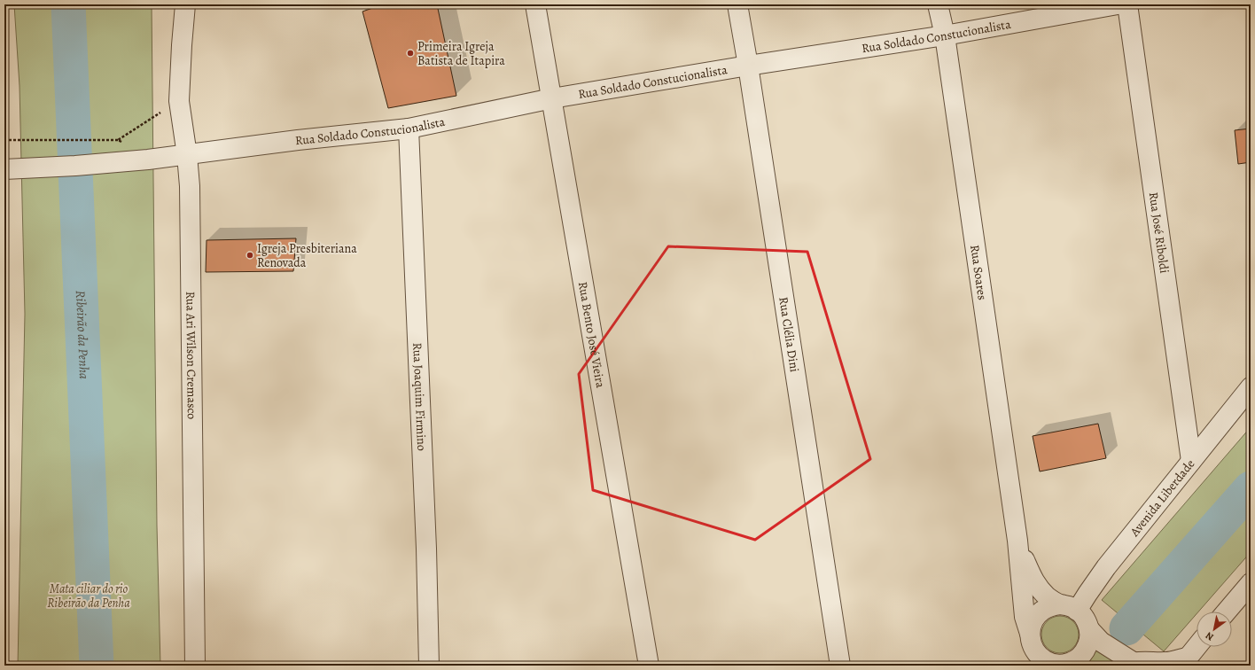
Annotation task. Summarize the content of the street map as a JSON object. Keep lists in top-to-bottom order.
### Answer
{
  "streets": {
    "street": [
      "Rua Soldado Constucionalista",
      "Rua José Riboldi",
      "Rua Soares",
      "Rua Bento José Vieira",
      "Rua Clélia Dini",
      "Rua Ari Wilson Cremasco",
      "Rua Joaquim Firmino",
      "Avenida Liberdade"
    ]
  },
  "crossings": [
    ["Rua Soldado Constucionalista", "Rua Soares"],
    ["Rua Soldado Constucionalista", "Rua Bento José Vieira"],
    ["Rua Soldado Constucionalista", "Rua Clélia Dini"],
    ["Rua Soldado Constucionalista", "Rua Ari Wilson Cremasco"],
    ["Rua Soldado Constucionalista", "Rua Joaquim Firmino"],
    ["Rua José Riboldi", "Avenida Liberdade"]
  ],
  "water": ["Ribeirão da Penha"],
  "parks": ["Mata ciliar do rio Ribeirão da Penha"],
  "places": ["Primeira Igreja Batista de Itapira", "Igreja Presbiteriana Renovada"],
  "north": "bottom left"
}
